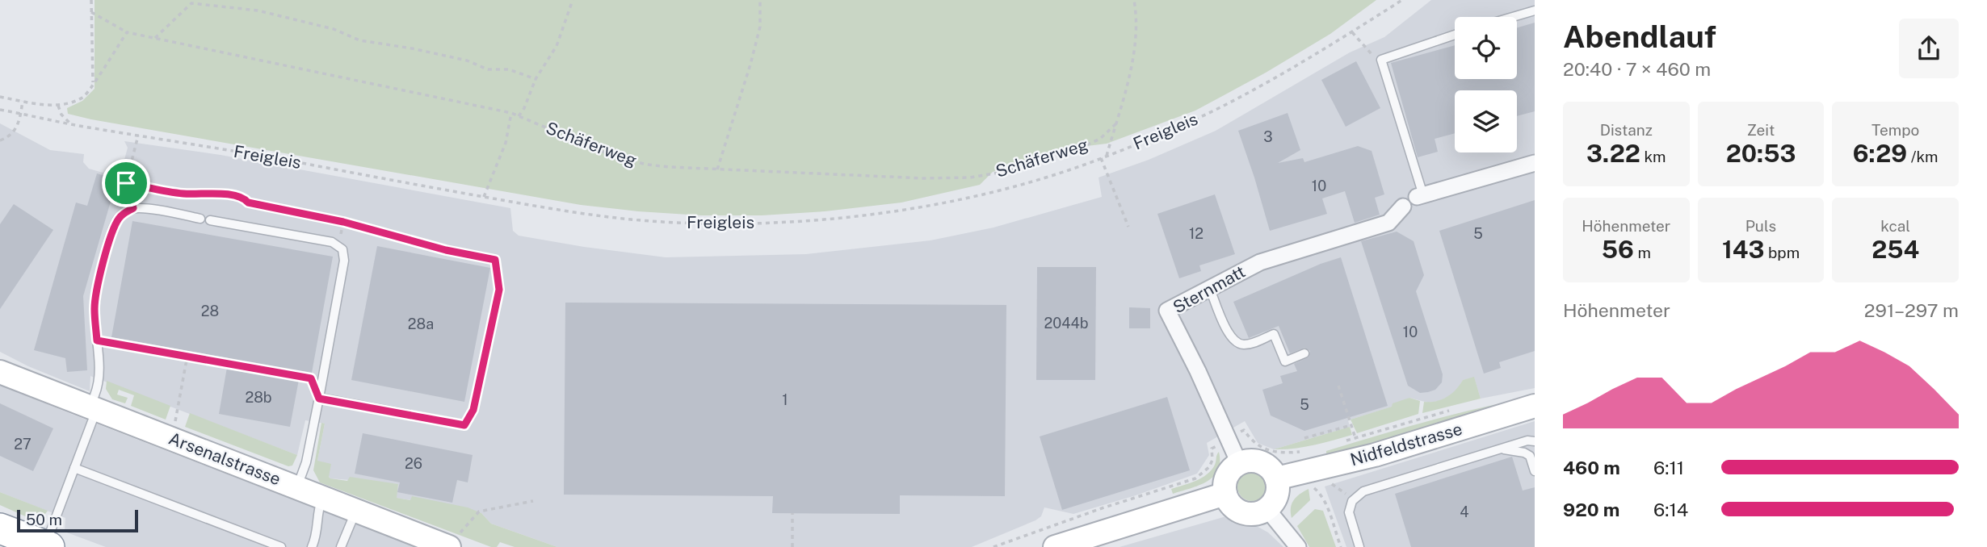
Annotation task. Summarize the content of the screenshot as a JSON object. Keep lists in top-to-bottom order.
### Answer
{
  "streets": {
    "street": ["Sternmatt", "Nidfeldstrasse", "Arsenalstrasse"],
    "path": ["Freigleis", "Schäferweg"]
  },
  "crossings": [
    ["Sternmatt", "Nidfeldstrasse"]
  ],
  "house_numbers": [
    "3",
    "10",
    "12",
    "5",
    "28",
    "2044b",
    "28a",
    "10",
    "28b",
    "1",
    "5",
    "27",
    "26",
    "4"
  ],
  "scale_bar": "50 m",
  "page": {
    "heading": ["Abendlauf", "20:40 · 7 × 460 m"],
    "stats": [
      ["Distanz", "3.22 km"],
      ["Zeit", "20:53"],
      ["Tempo", "6:29 /km"],
      ["Höhenmeter", "56 m"],
      ["Puls", "143 bpm"],
      ["kcal", "254"]
    ],
    "chart": ["Höhenmeter", "291–297 m"],
    "list": [
      {
        "name": "460 m",
        "note": "6:11"
      },
      {
        "name": "920 m",
        "note": "6:14"
      }
    ],
    "scale": "50 m"
  }
}
